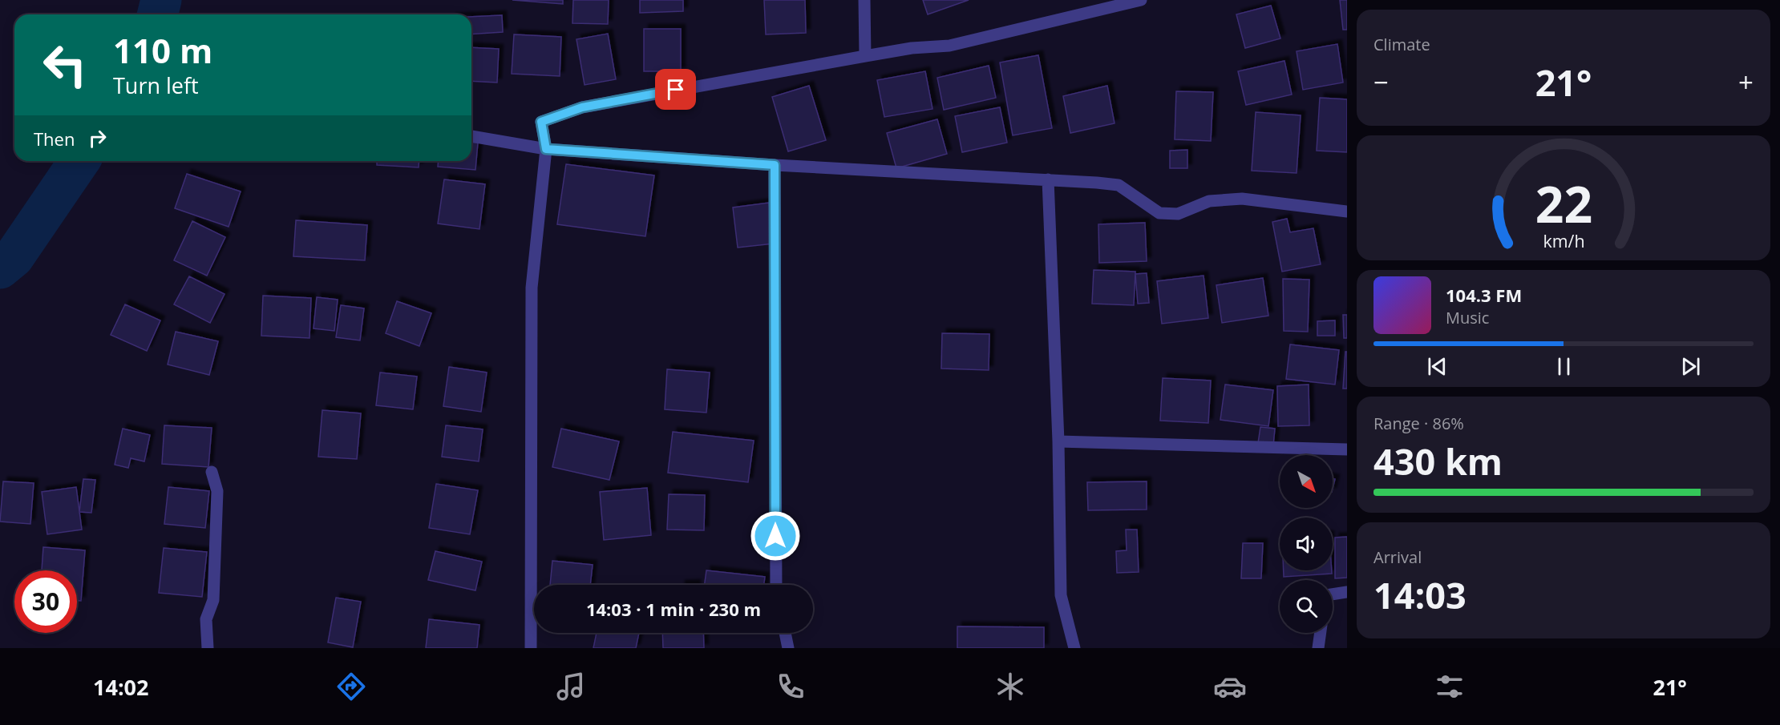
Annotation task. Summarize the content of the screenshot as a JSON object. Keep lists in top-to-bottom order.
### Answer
{
  "north": "bottom right",
  "page": {
    "tile": [
      "Climate",
      ["Range · 86%", "430 km"],
      ["Arrival", "14:03"]
    ],
    "turn": ["110 m", "Turn left"],
    "heat": ["−", "21°", "+"],
    "then": "Then",
    "song": ["104.3 FM", "Music"],
    "limit": "30",
    "trip": "14:03 · 1 min · 230 m",
    "tabs": ["14:02", "21°"],
    "gauge": ["22", "km/h"]
  }
}
